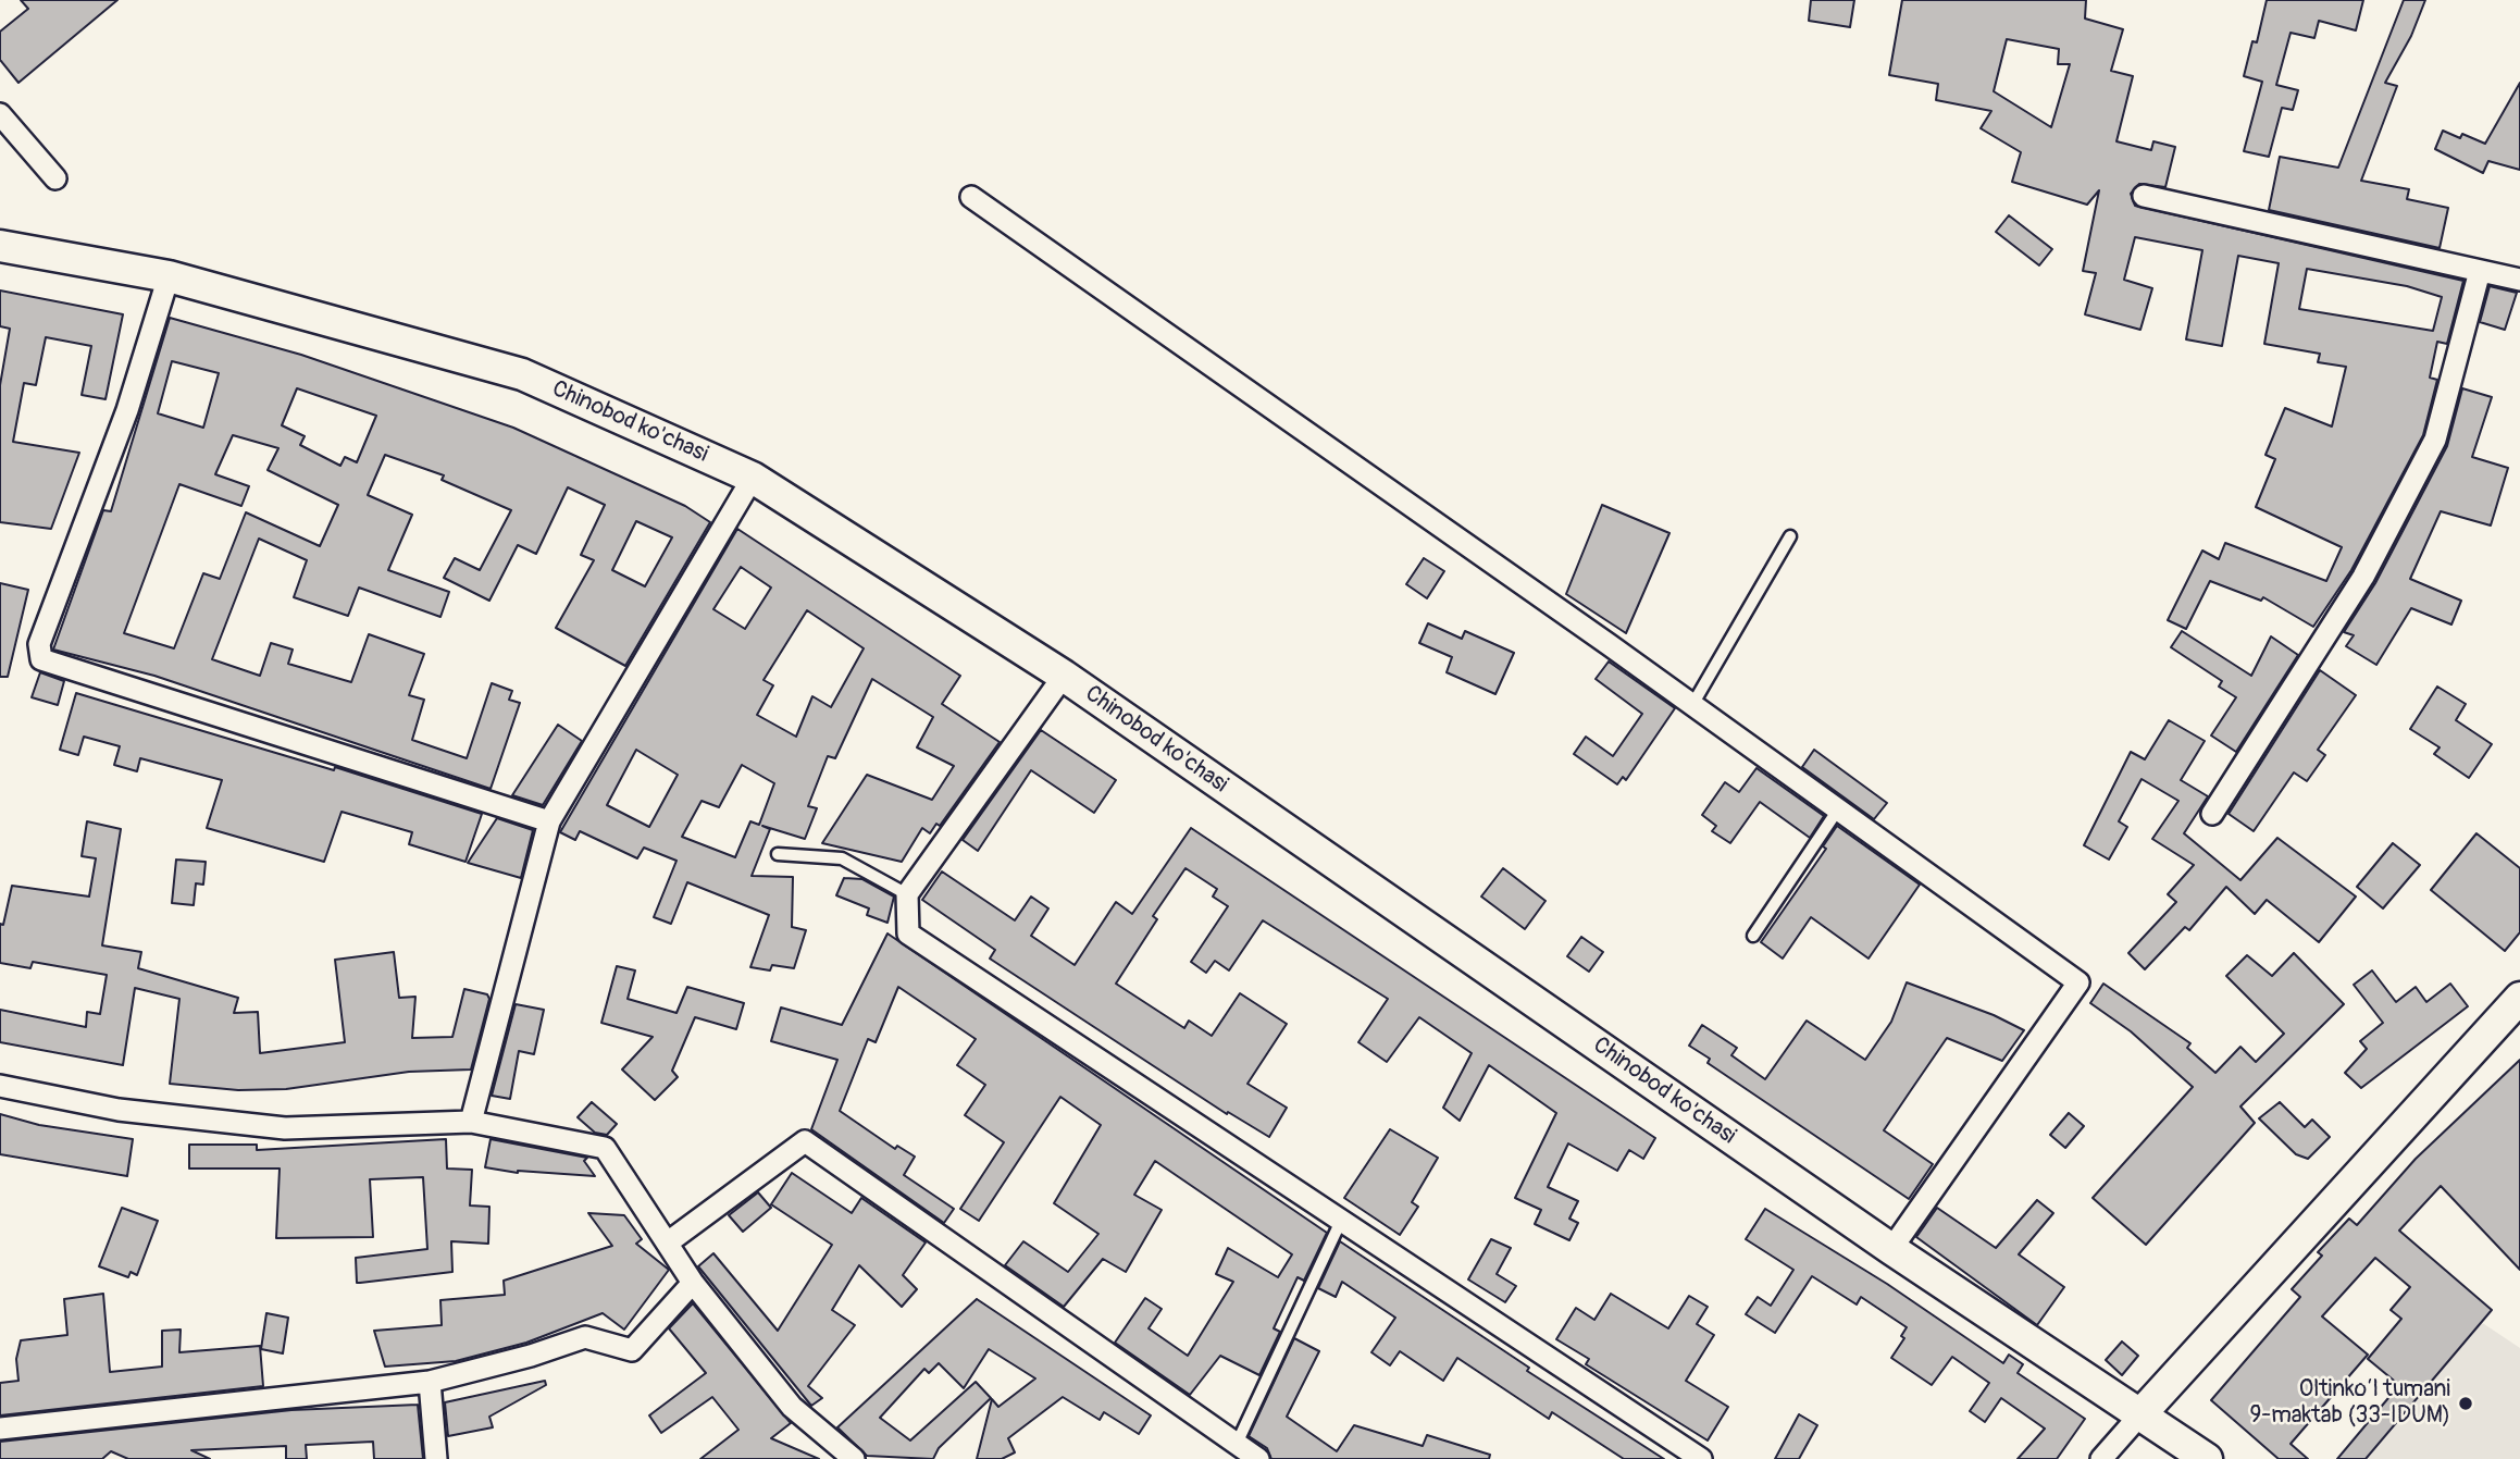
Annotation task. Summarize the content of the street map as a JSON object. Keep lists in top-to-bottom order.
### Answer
{
  "streets": {
    "street": ["Chinobod ko'chasi"]
  },
  "places": ["Oltinko‘l tumani 9-maktab (33-IDUM)"]
}
